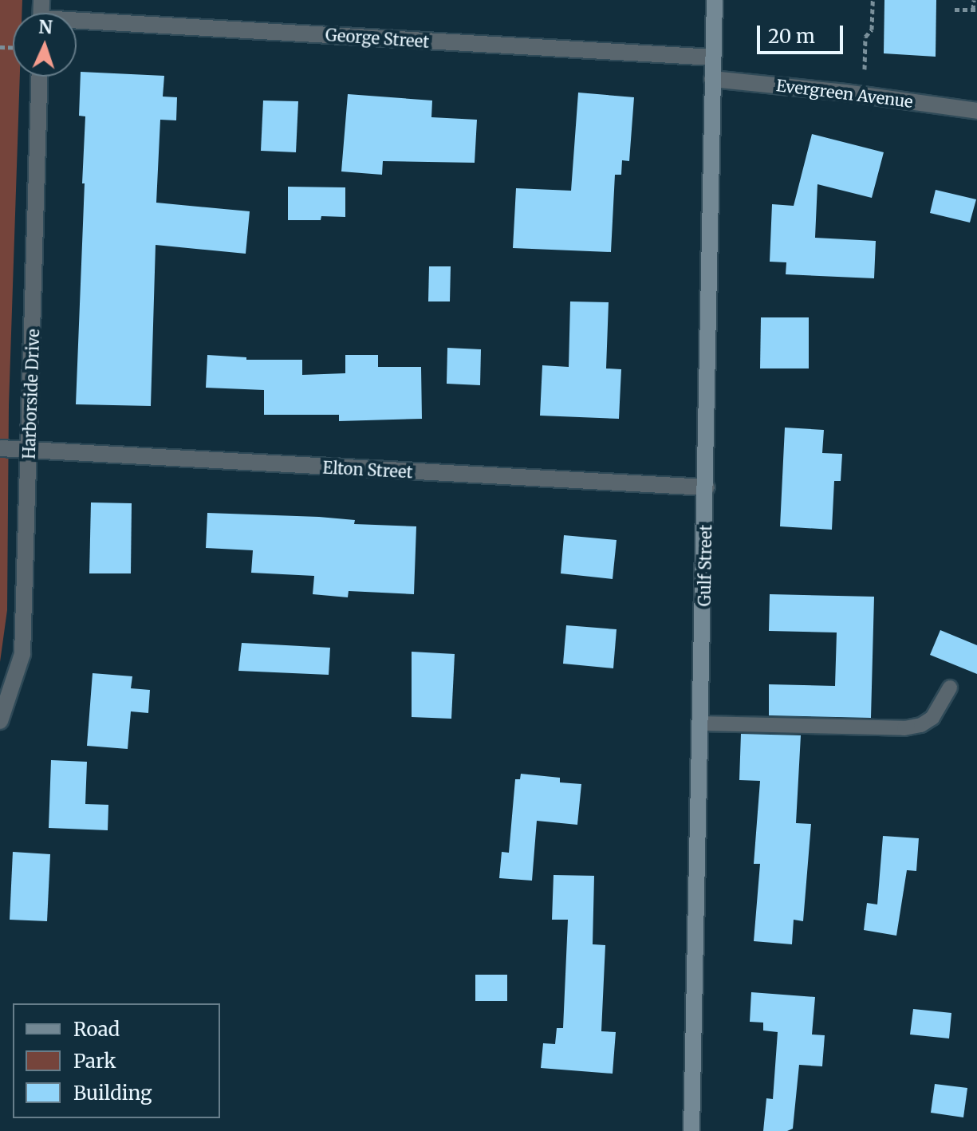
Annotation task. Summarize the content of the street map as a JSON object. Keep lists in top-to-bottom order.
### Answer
{
  "streets": {
    "main road": ["Gulf Street"],
    "street": [
      "George Street",
      "Evergreen Avenue",
      "Harborside Drive",
      "Elton Street"
    ]
  },
  "crossings": [
    ["George Street", "Gulf Street"],
    ["Evergreen Avenue", "Gulf Street"],
    ["Harborside Drive", "Elton Street"],
    ["Elton Street", "Gulf Street"]
  ],
  "legend": ["Road", "Park", "Building"],
  "scale_bar": "20 m",
  "north": "top"
}
